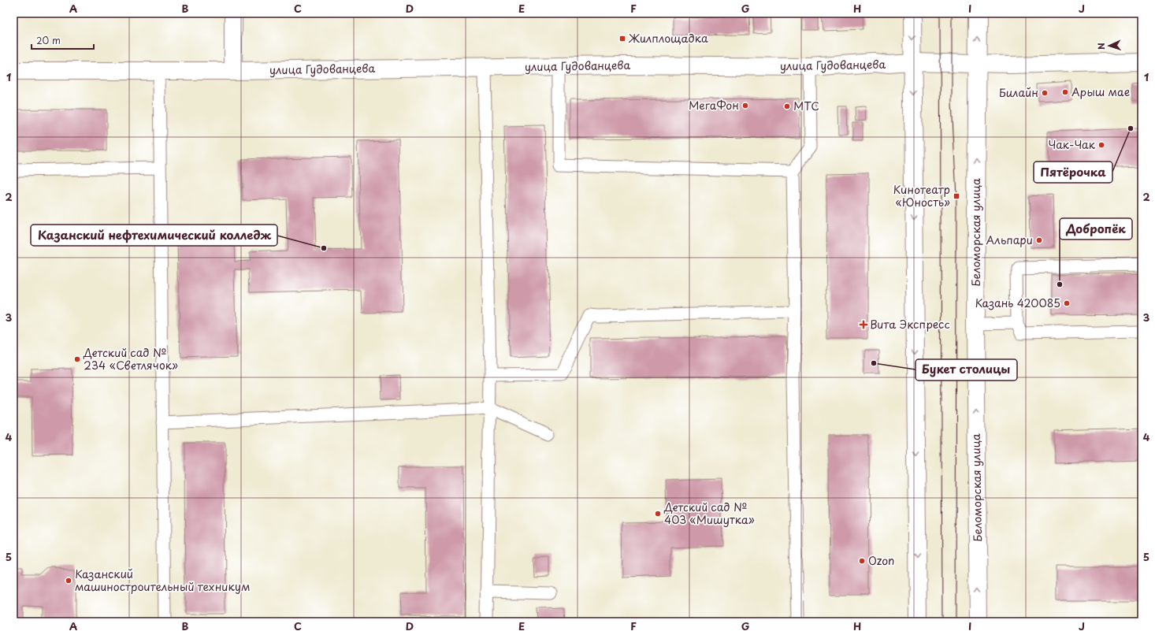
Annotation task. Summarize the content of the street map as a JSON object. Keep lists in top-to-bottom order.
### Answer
{
  "streets": {
    "main road": ["улица Гудованцева", "Беломорская улица"]
  },
  "crossings": [
    ["улица Гудованцева", "Беломорская улица"]
  ],
  "places": {
    "transit": ["Жилплощадка", "Кинотеатр «Юность»"],
    "other": [
      "Арыш мае",
      "Билайн",
      "МегаФон",
      "МТС",
      "Пятёрочка",
      "Чак-Чак",
      "Альпари",
      "Казанский нефтехимический колледж",
      "Добропёк",
      "Казань 420085",
      "Детский сад № 234 «Светлячок»",
      "Букет столицы",
      "Детский сад № 403 «Мишутка»",
      "Ozon",
      "Казанский машиностроительный техникум"
    ],
    "health": ["Вита Экспресс"]
  },
  "scale_bar": "20 m",
  "north": "left",
  "grid": {
    "columns": [
      "A",
      "B",
      "C",
      "D",
      "E",
      "F",
      "G",
      "H",
      "I",
      "J"
    ],
    "rows": [
      "1",
      "2",
      "3",
      "4",
      "5"
    ]
  }
}
